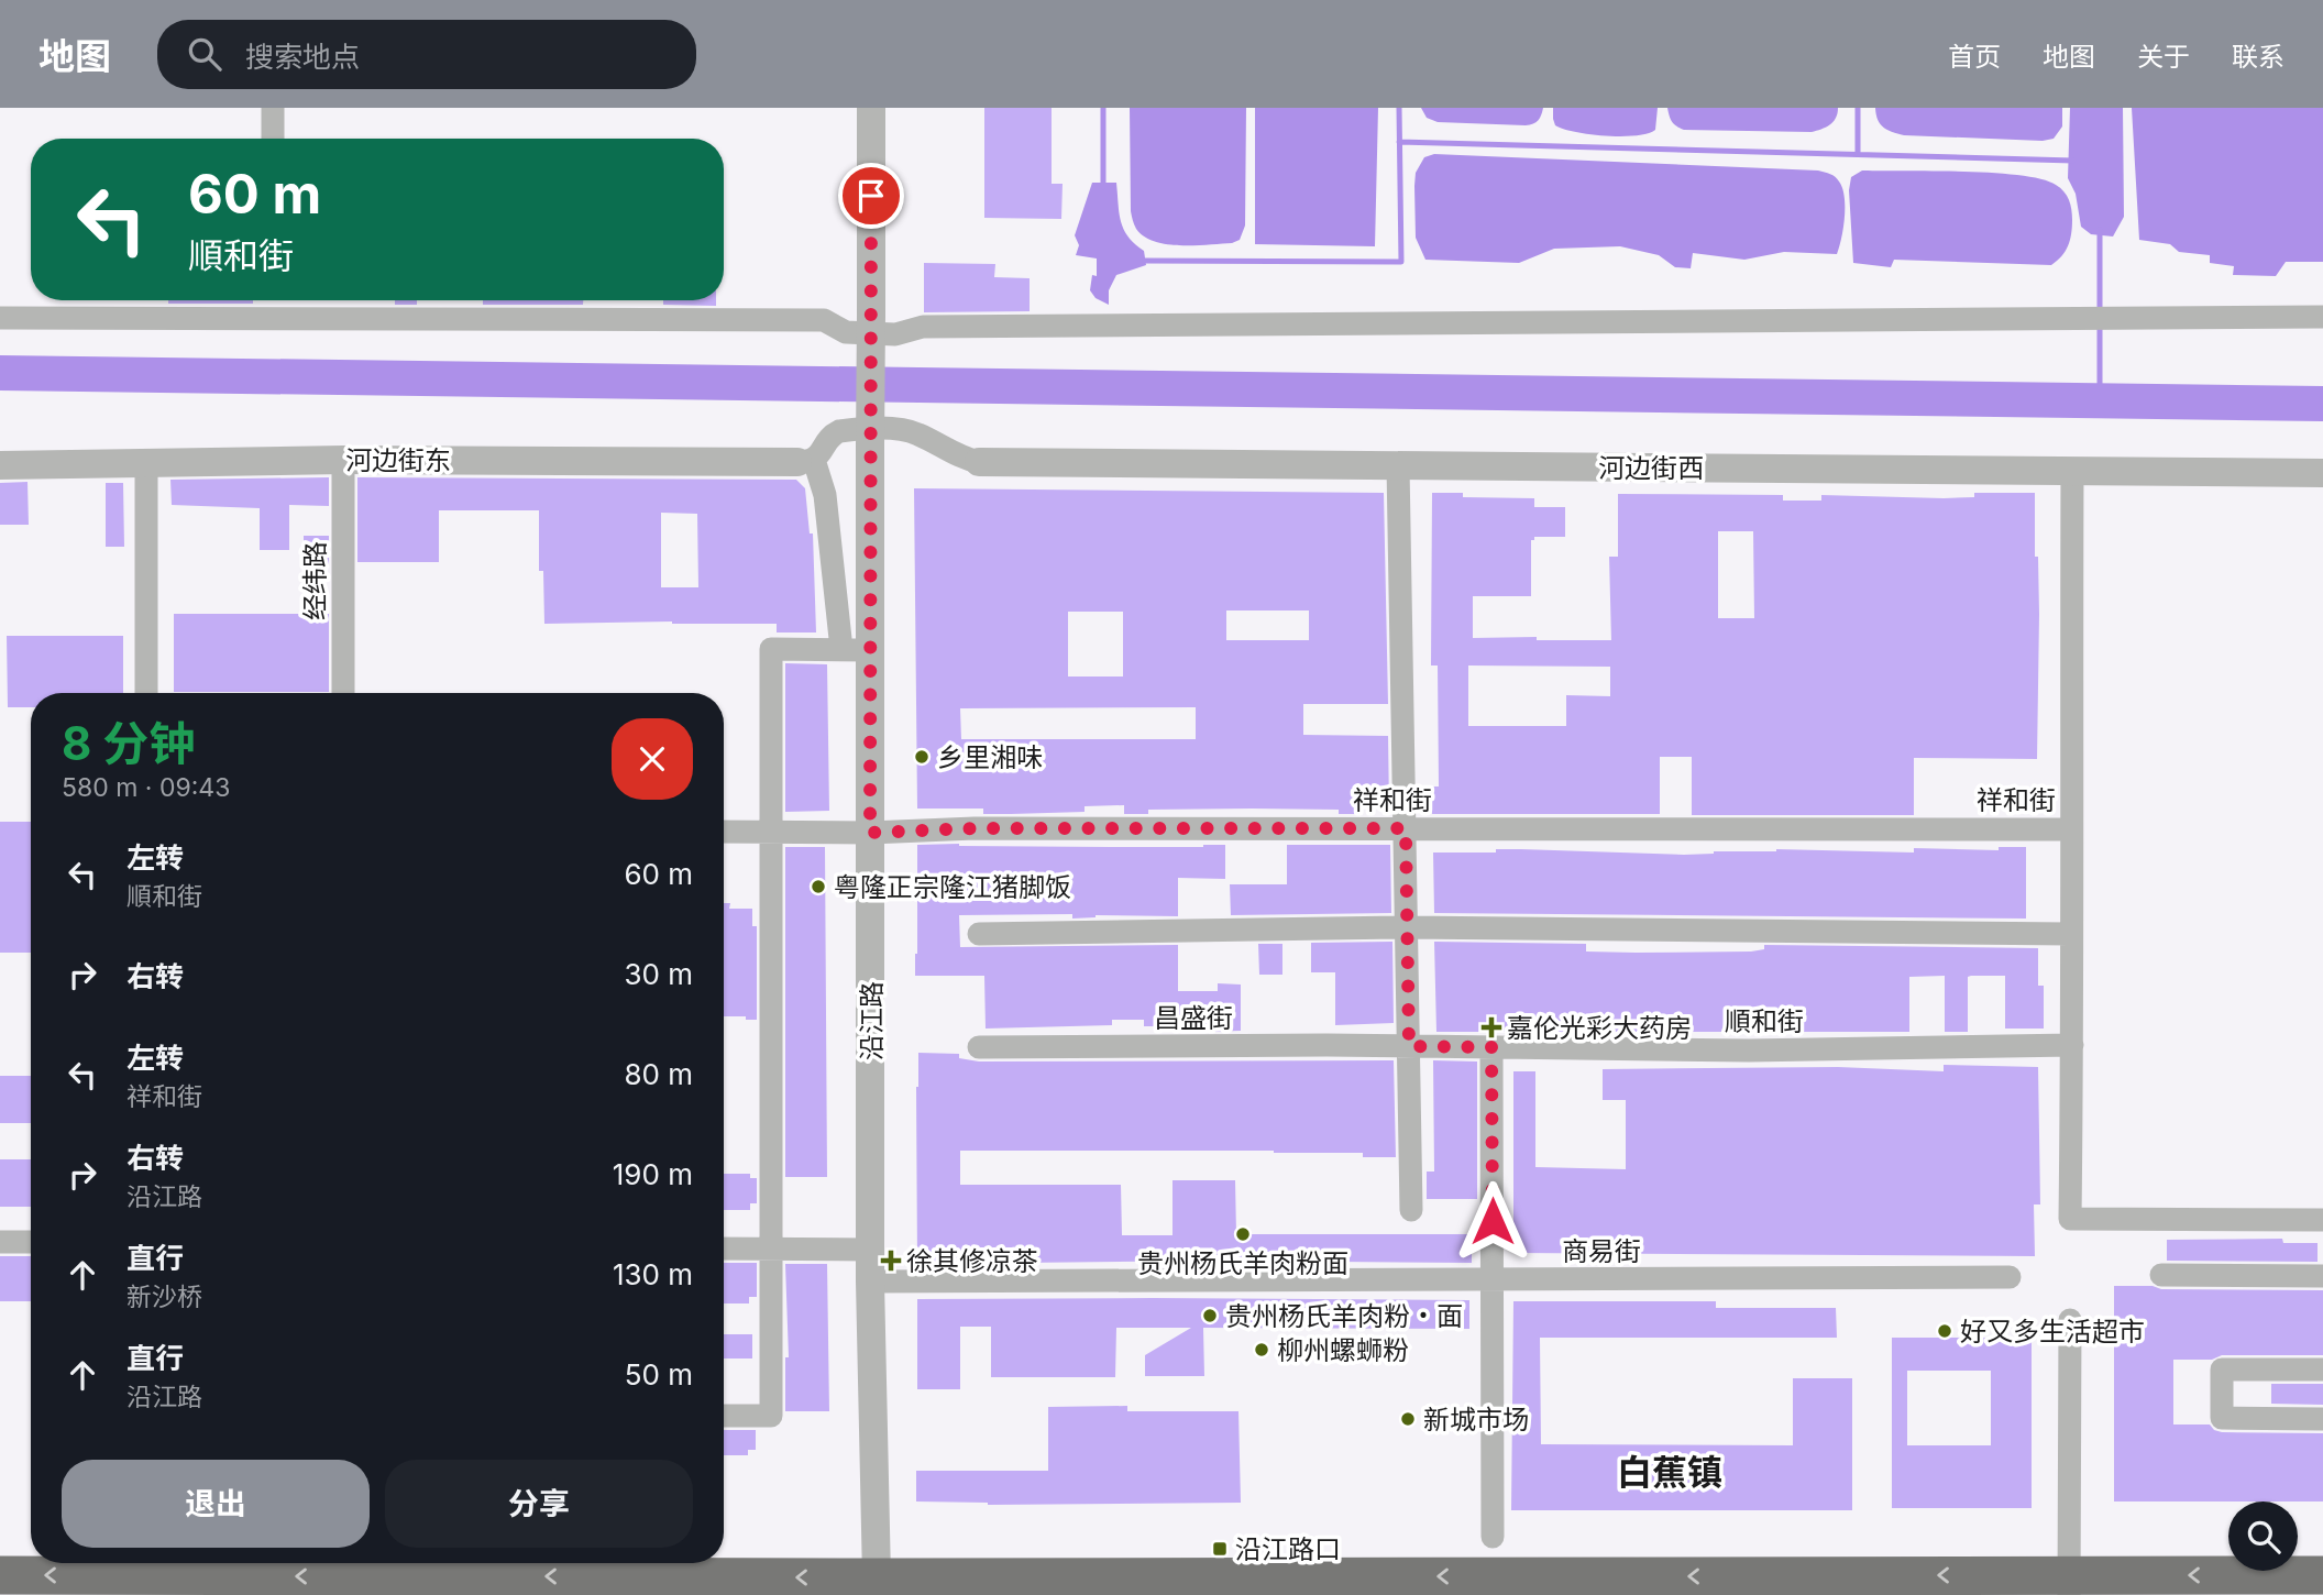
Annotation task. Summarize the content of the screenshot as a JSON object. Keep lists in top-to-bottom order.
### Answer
{
  "streets": {
    "street": [
      "河边街东",
      "河边街西",
      "经纬路",
      "祥和街",
      "昌盛街",
      "沿江路",
      "順和街",
      "商易街"
    ]
  },
  "crossings": [
    ["河边街东", "经纬路"],
    ["祥和街", "沿江路"],
    ["昌盛街", "順和街"],
    ["沿江路", "商易街"]
  ],
  "districts": ["白蕉镇"],
  "places": {
    "other": [
      "乡里湘味",
      "粤隆正宗隆江猪脚饭",
      "贵州杨氏羊肉粉面",
      "贵州杨氏羊肉粉・面",
      "好又多生活超市",
      "柳州螺蛳粉",
      "新城市场"
    ],
    "health": ["嘉伦光彩大药房", "徐其修凉茶"],
    "transit": ["沿江路口"]
  },
  "page": {
    "header": "地图",
    "search": "搜索地点",
    "nav": [
      "首页",
      "地图",
      "关于",
      "联系"
    ],
    "turn": ["60 m", "順和街"],
    "heading": ["8 分钟", "580 m · 09:43"],
    "list": [
      {
        "name": "左转",
        "note": "順和街",
        "value": "60 m"
      },
      {
        "name": "右转",
        "value": "30 m"
      },
      {
        "name": "左转",
        "note": "祥和街",
        "value": "80 m"
      },
      {
        "name": "右转",
        "note": "沿江路",
        "value": "190 m"
      },
      {
        "name": "直行",
        "note": "新沙桥",
        "value": "130 m"
      },
      {
        "name": "直行",
        "note": "沿江路",
        "value": "50 m"
      }
    ],
    "buttons": ["退出", "分享"]
  }
}
